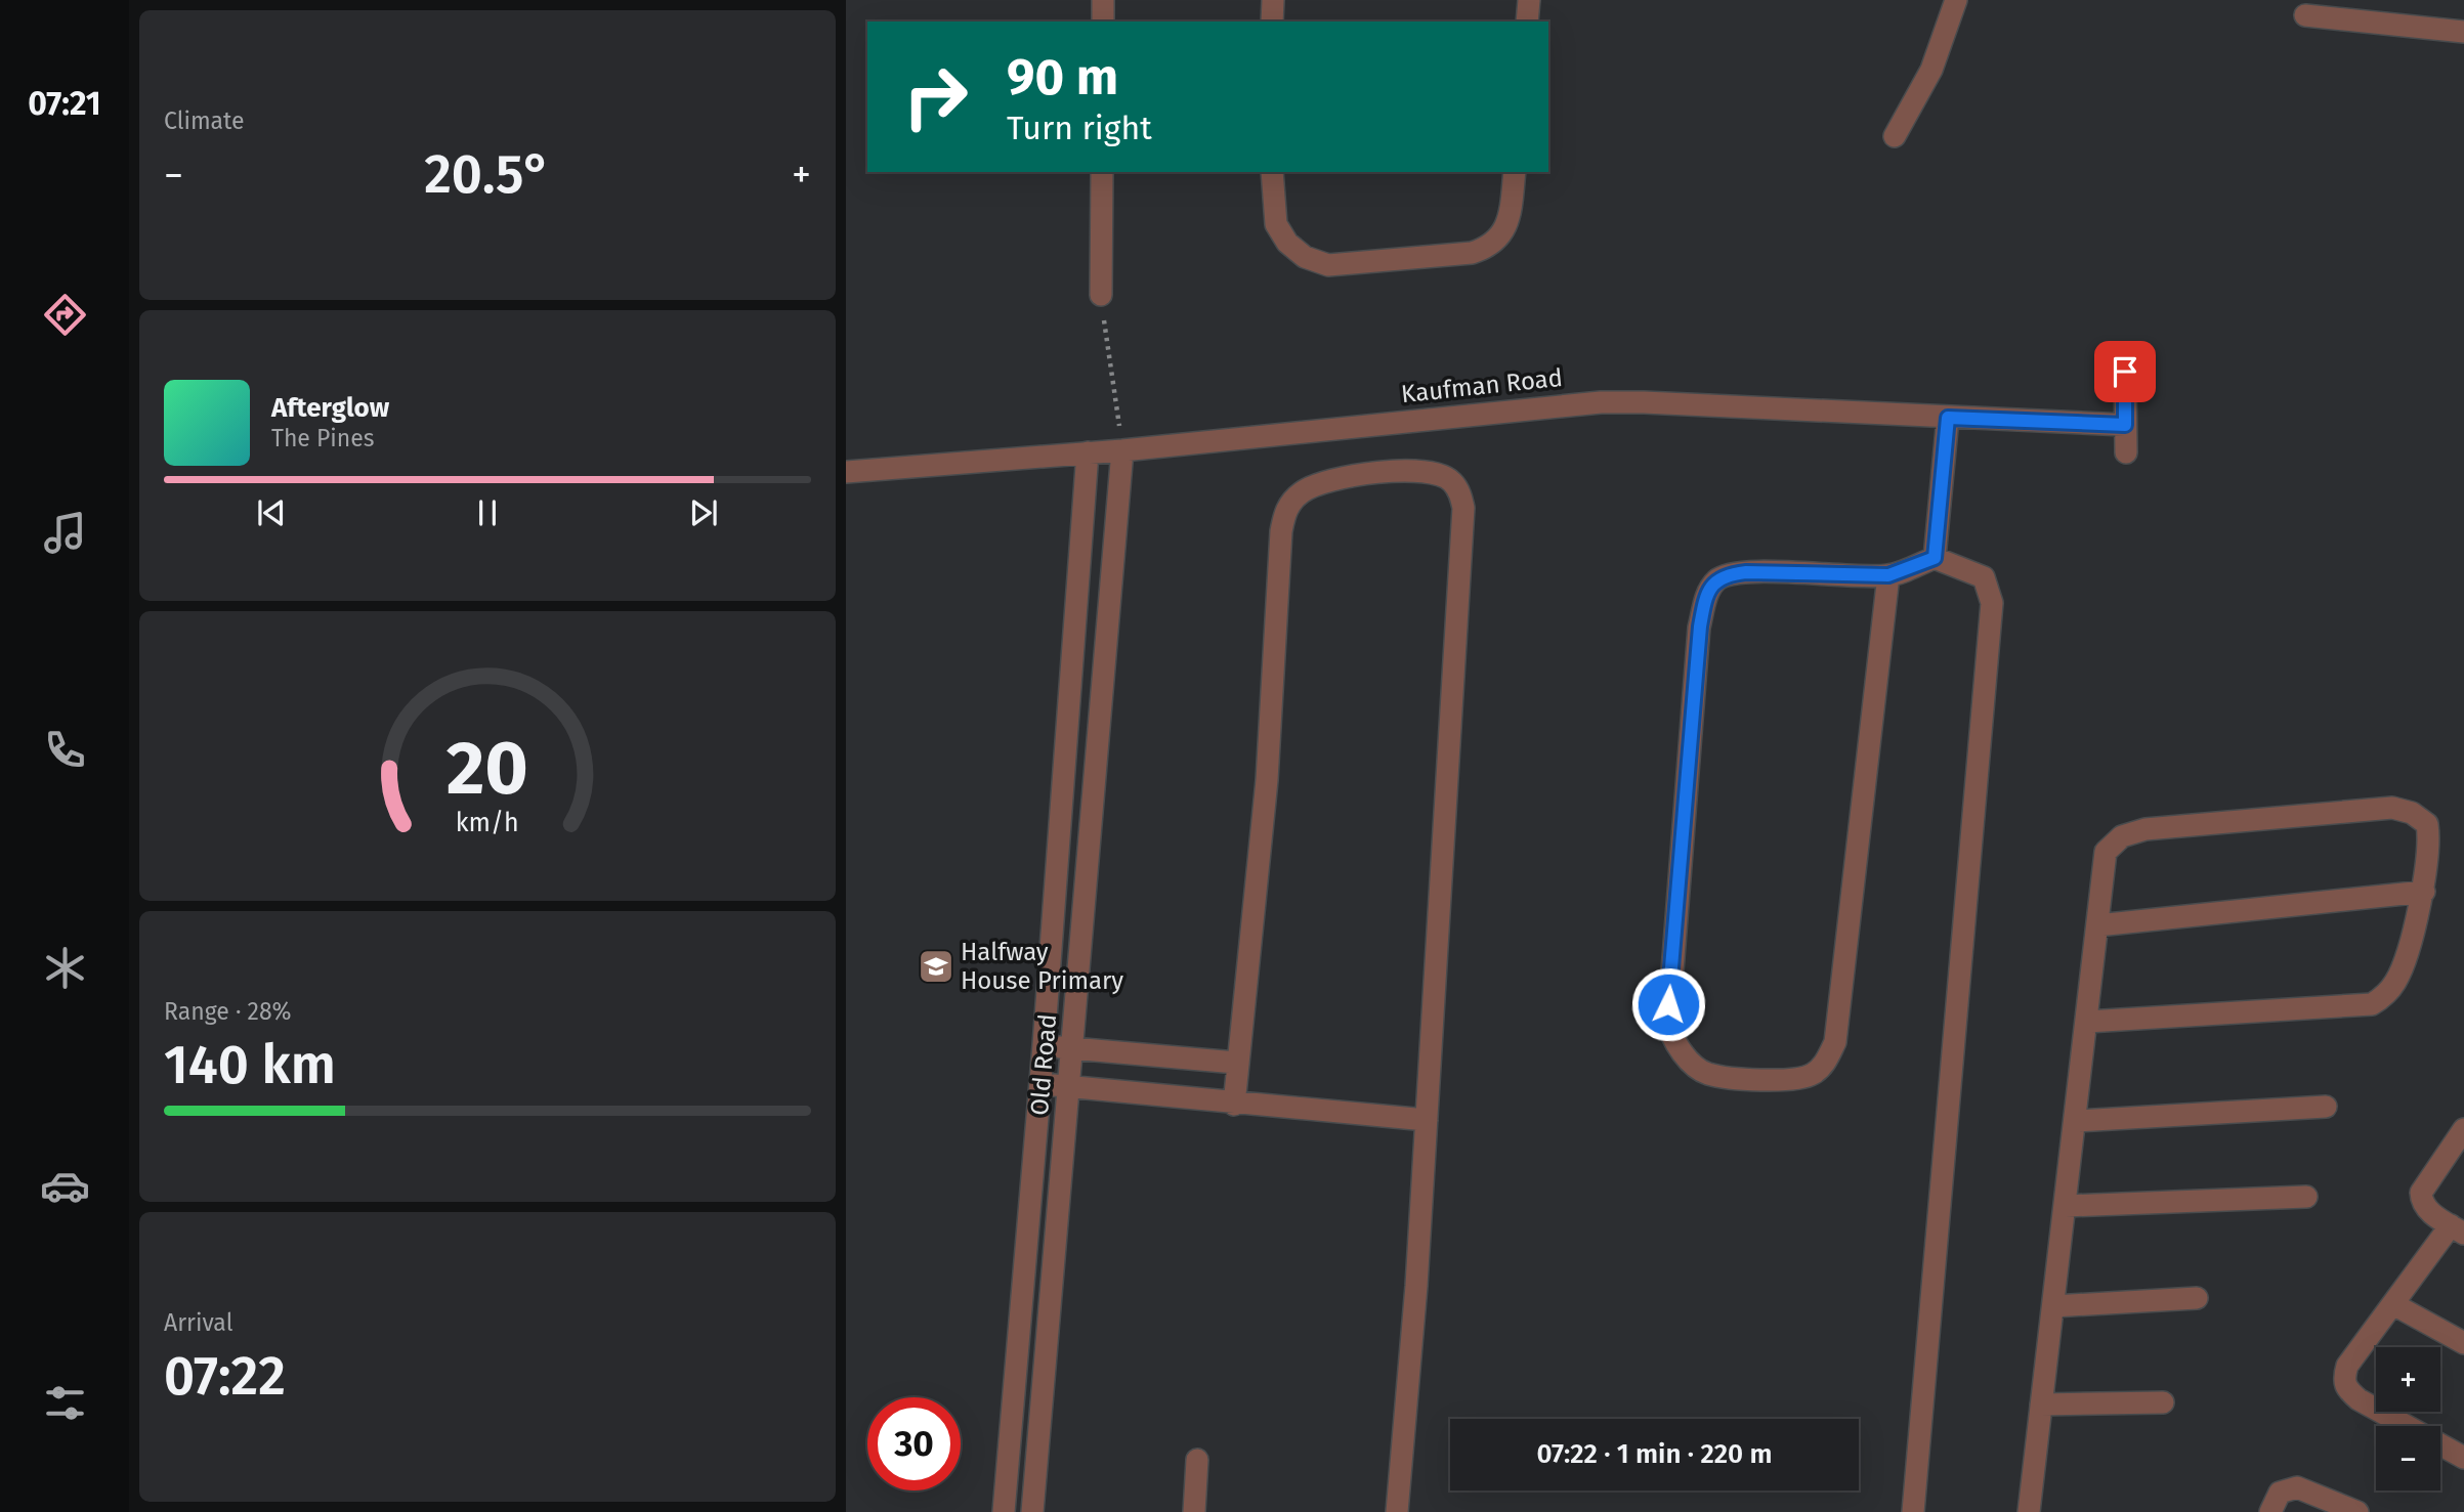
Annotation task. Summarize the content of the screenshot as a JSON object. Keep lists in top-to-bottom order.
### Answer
{
  "streets": {
    "street": ["Kaufman Road", "Old Road"]
  },
  "crossings": [
    ["Kaufman Road", "Old Road"]
  ],
  "places": {
    "school or university": ["Halfway House Primary"]
  },
  "page": {
    "tabs": "07:21",
    "tile": [
      "Climate",
      ["Range · 28%", "140 km"],
      ["Arrival", "07:22"]
    ],
    "turn": ["90 m", "Turn right"],
    "heat": ["−", "20.5°", "+"],
    "song": ["Afterglow", "The Pines"],
    "map_buttons": ["+", "−"],
    "limit": "30",
    "trip": "07:22 · 1 min · 220 m",
    "gauge": ["20", "km/h"]
  }
}
